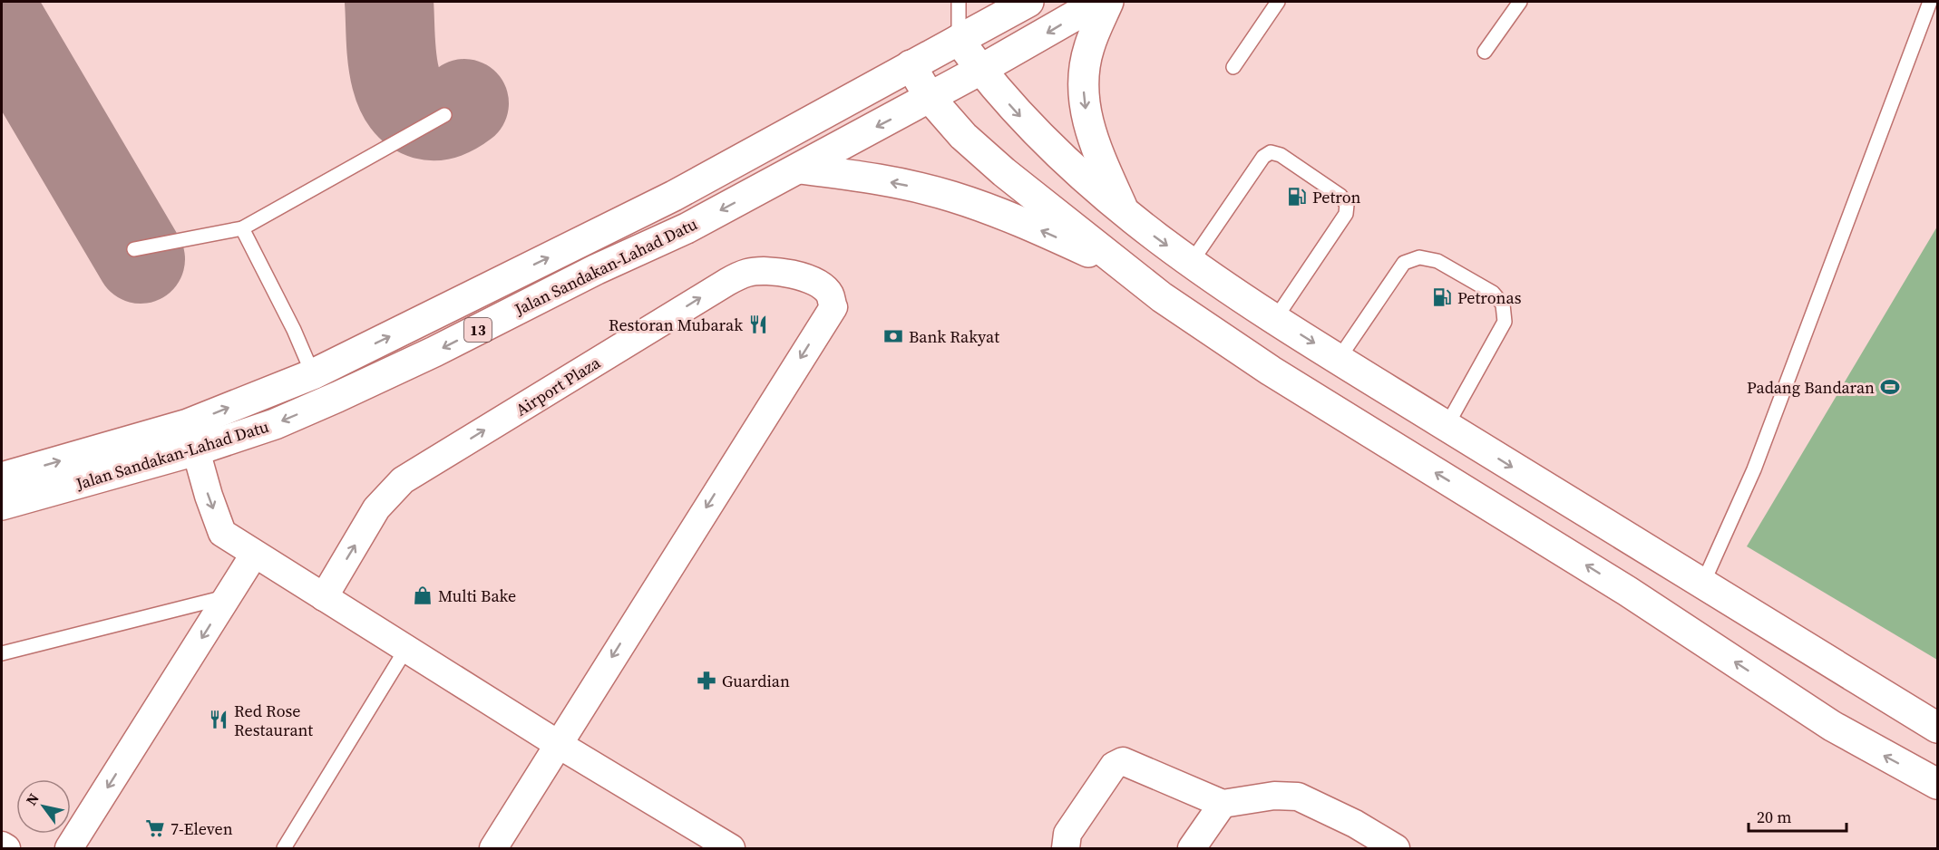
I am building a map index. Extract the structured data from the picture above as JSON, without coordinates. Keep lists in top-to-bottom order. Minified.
{"streets":{"main road":["Jalan Sandakan-Lahad Datu","13"],"street":["Airport Plaza"]},"places":{"fuel station":["Petron","Petronas"],"restaurant":["Restoran Mubarak","Red Rose Restaurant"],"bank":["Bank Rakyat"],"sports":["Padang Bandaran"],"shop":["Multi Bake"],"pharmacy":["Guardian"],"supermarket":["7-Eleven"]},"scale_bar":"20 m","north":"top left"}
